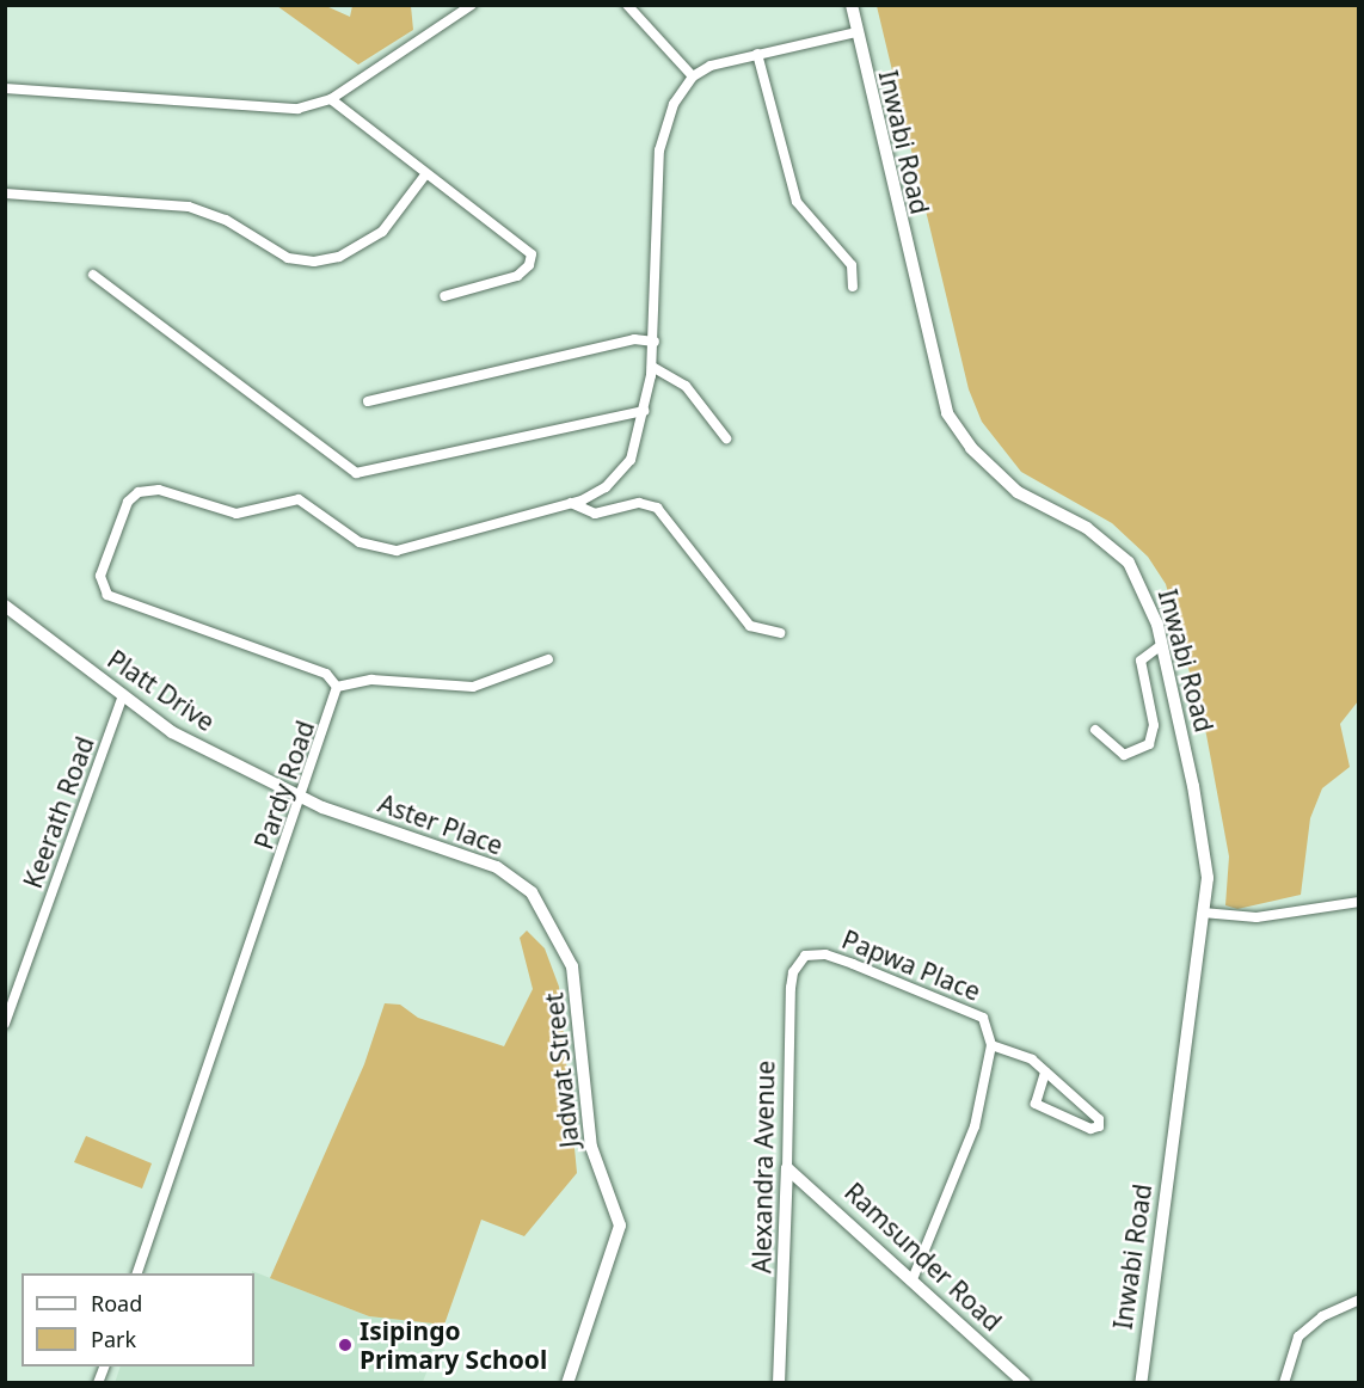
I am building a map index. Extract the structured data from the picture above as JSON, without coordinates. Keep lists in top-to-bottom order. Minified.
{"streets":{"street":["Inwabi Road","Platt Drive","Pardy Road","Keerath Road","Aster Place","Papwa Place","Jadwat Street","Alexandra Avenue","Ramsunder Road"]},"crossings":[["Platt Drive","Pardy Road"],["Platt Drive","Keerath Road"],["Platt Drive","Aster Place"],["Pardy Road","Aster Place"],["Aster Place","Jadwat Street"],["Papwa Place","Alexandra Avenue"],["Alexandra Avenue","Ramsunder Road"]],"places":["Isipingo Primary School"],"legend":["Road","Park"]}
